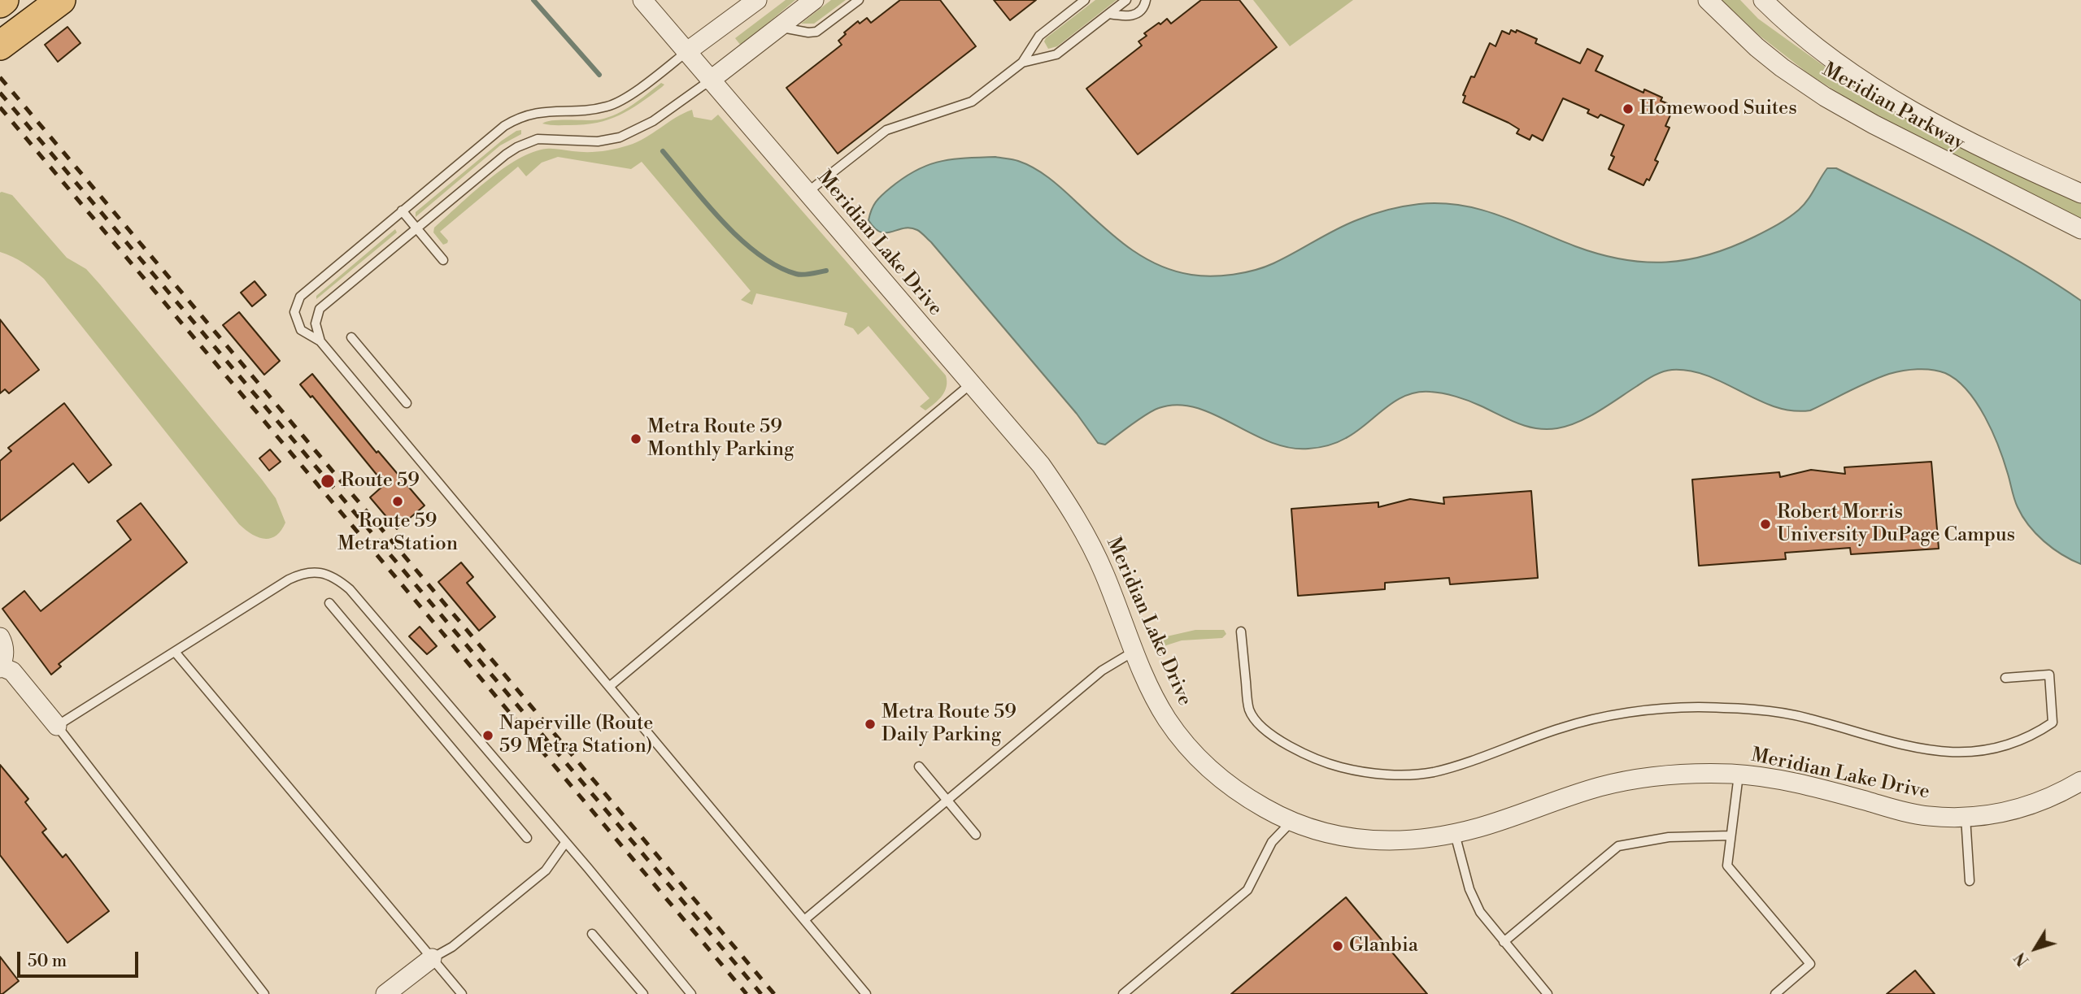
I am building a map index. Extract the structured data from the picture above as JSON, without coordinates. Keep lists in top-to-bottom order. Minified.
{"streets":{"street":["Meridian Parkway","Meridian Lake Drive"]},"places":["Homewood Suites","Metra Route 59 Monthly Parking","Route 59","Route 59 Metra Station","Robert Morris University DuPage Campus","Metra Route 59 Daily Parking","Naperville (Route 59 Metra Station)","Glanbia"],"scale_bar":"50 m","north":"bottom left"}
